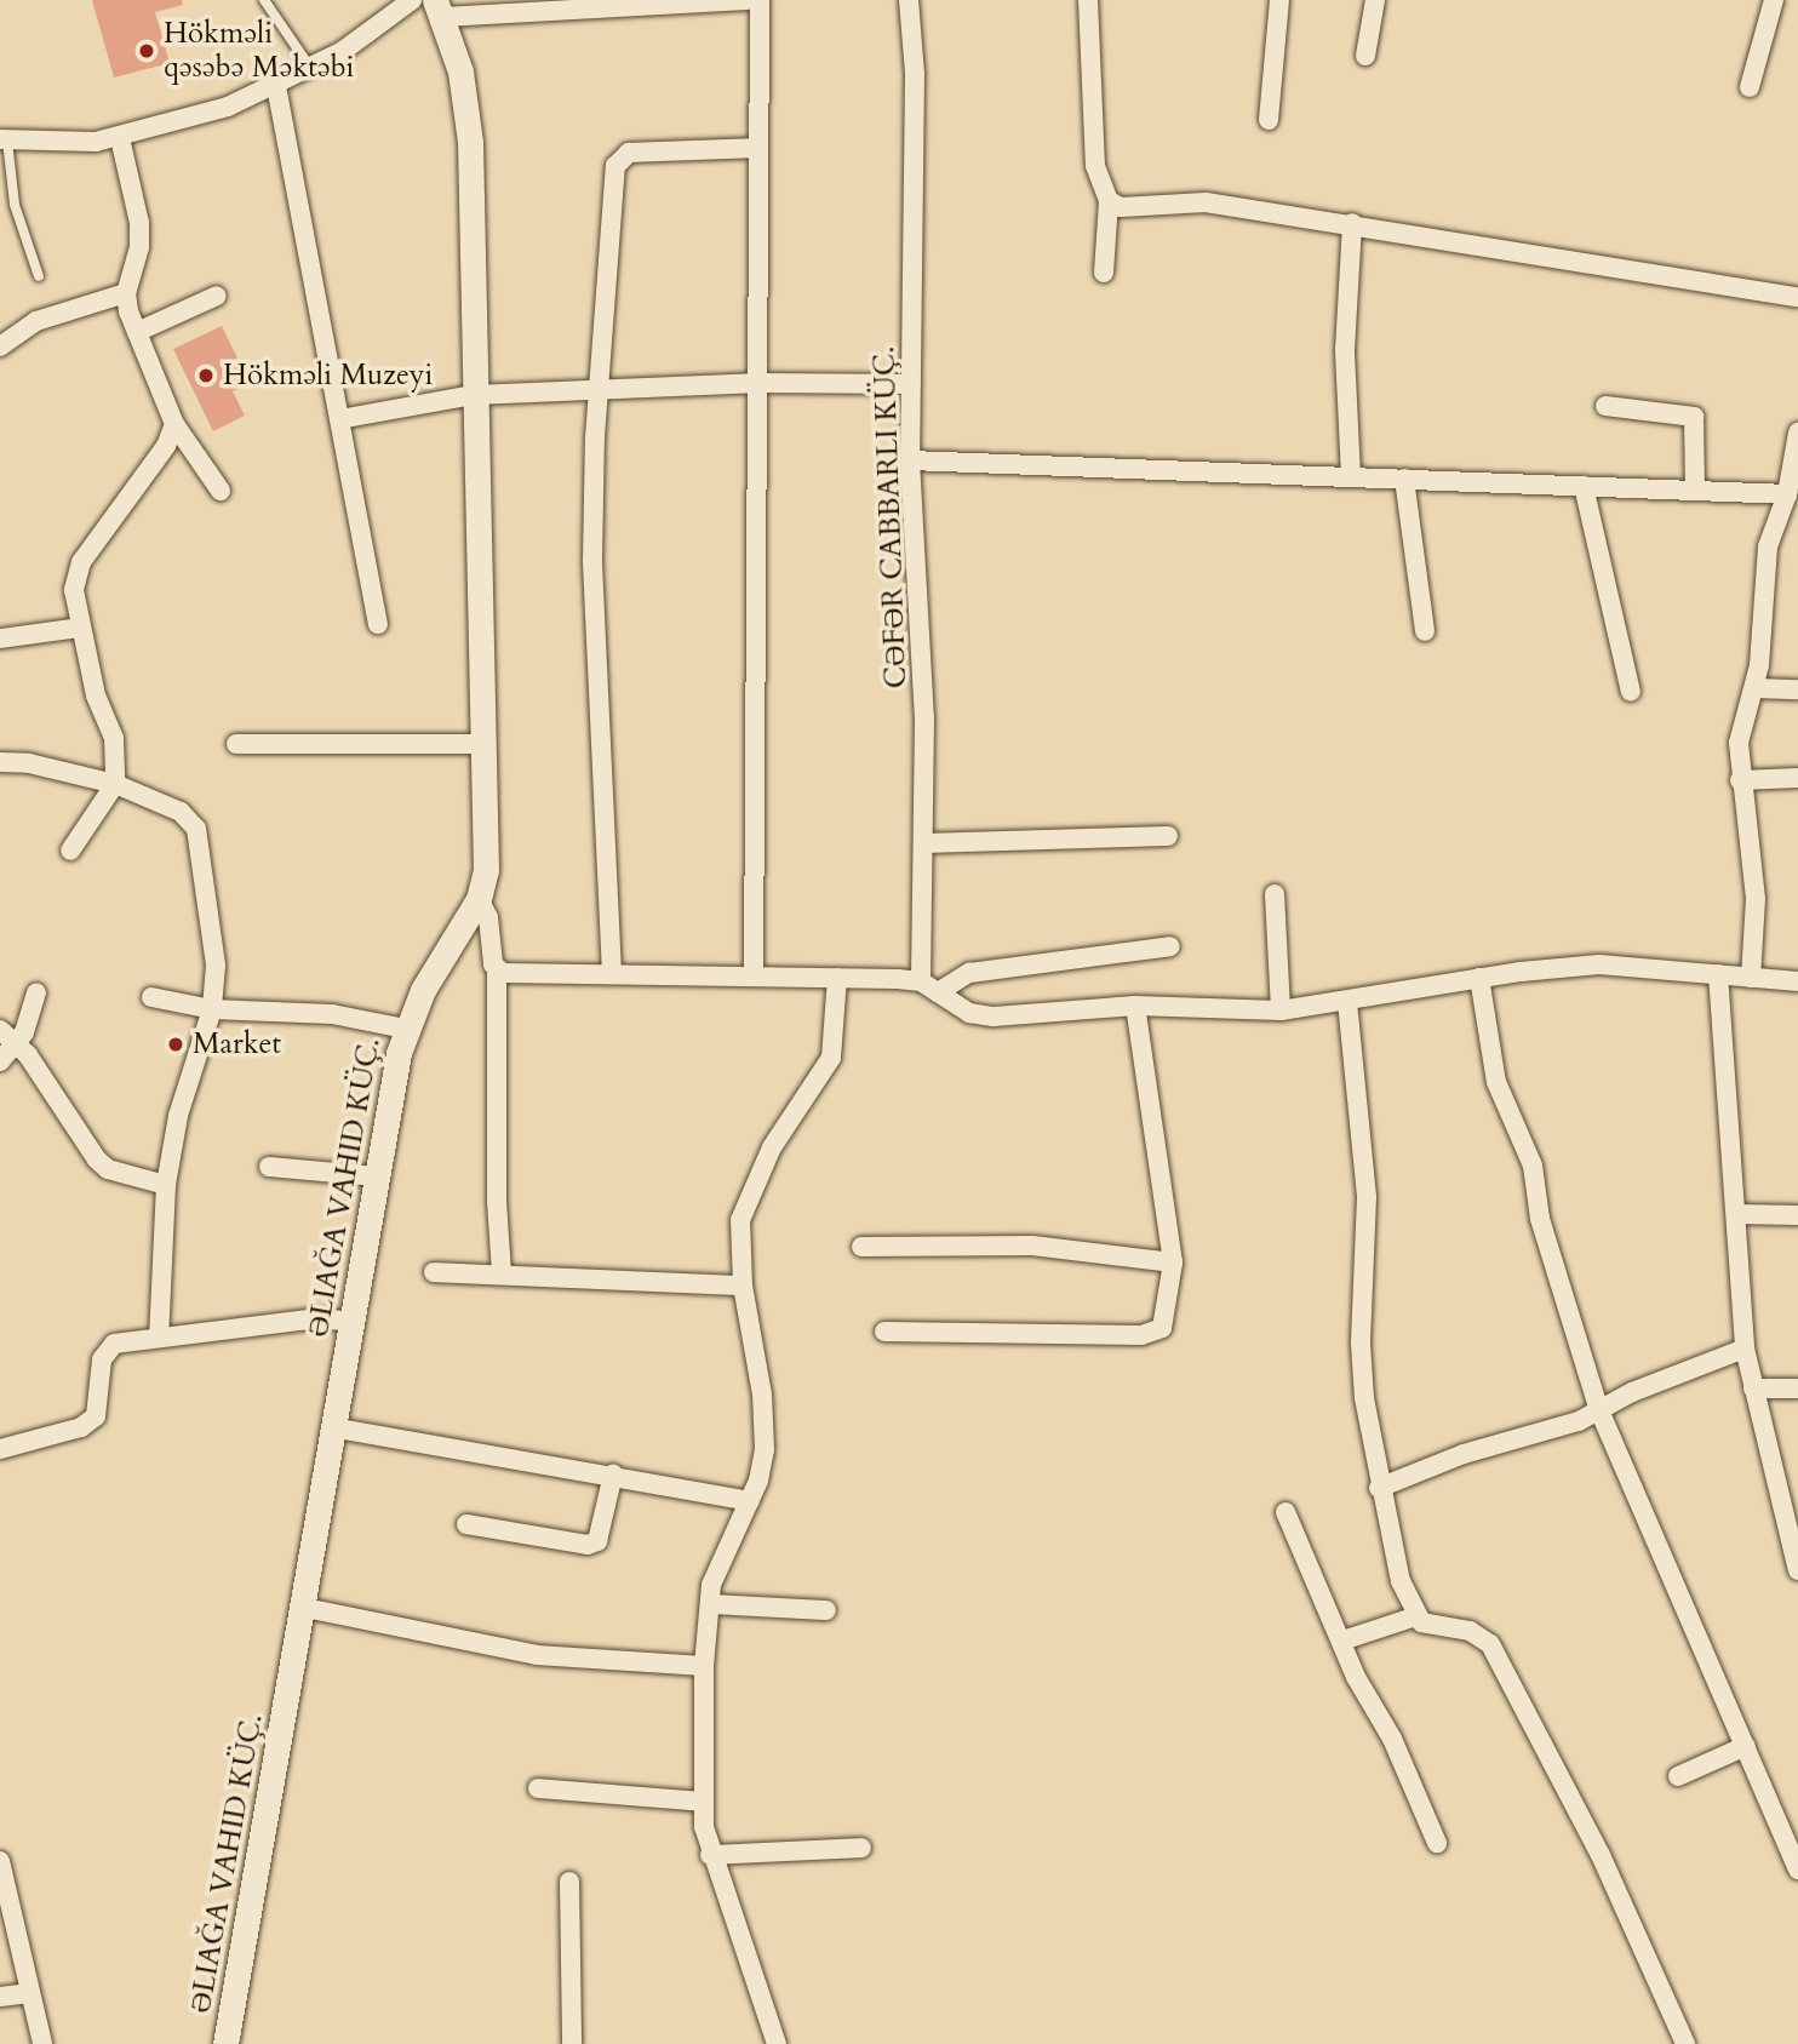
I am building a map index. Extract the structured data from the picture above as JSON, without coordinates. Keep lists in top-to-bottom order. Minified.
{"streets":{"street":["ƏLIAĞA VAHID KÜÇ."]},"places":["Hökməli qəsəbə Məktəbi","Hökməli Muzeyi","Market"]}
